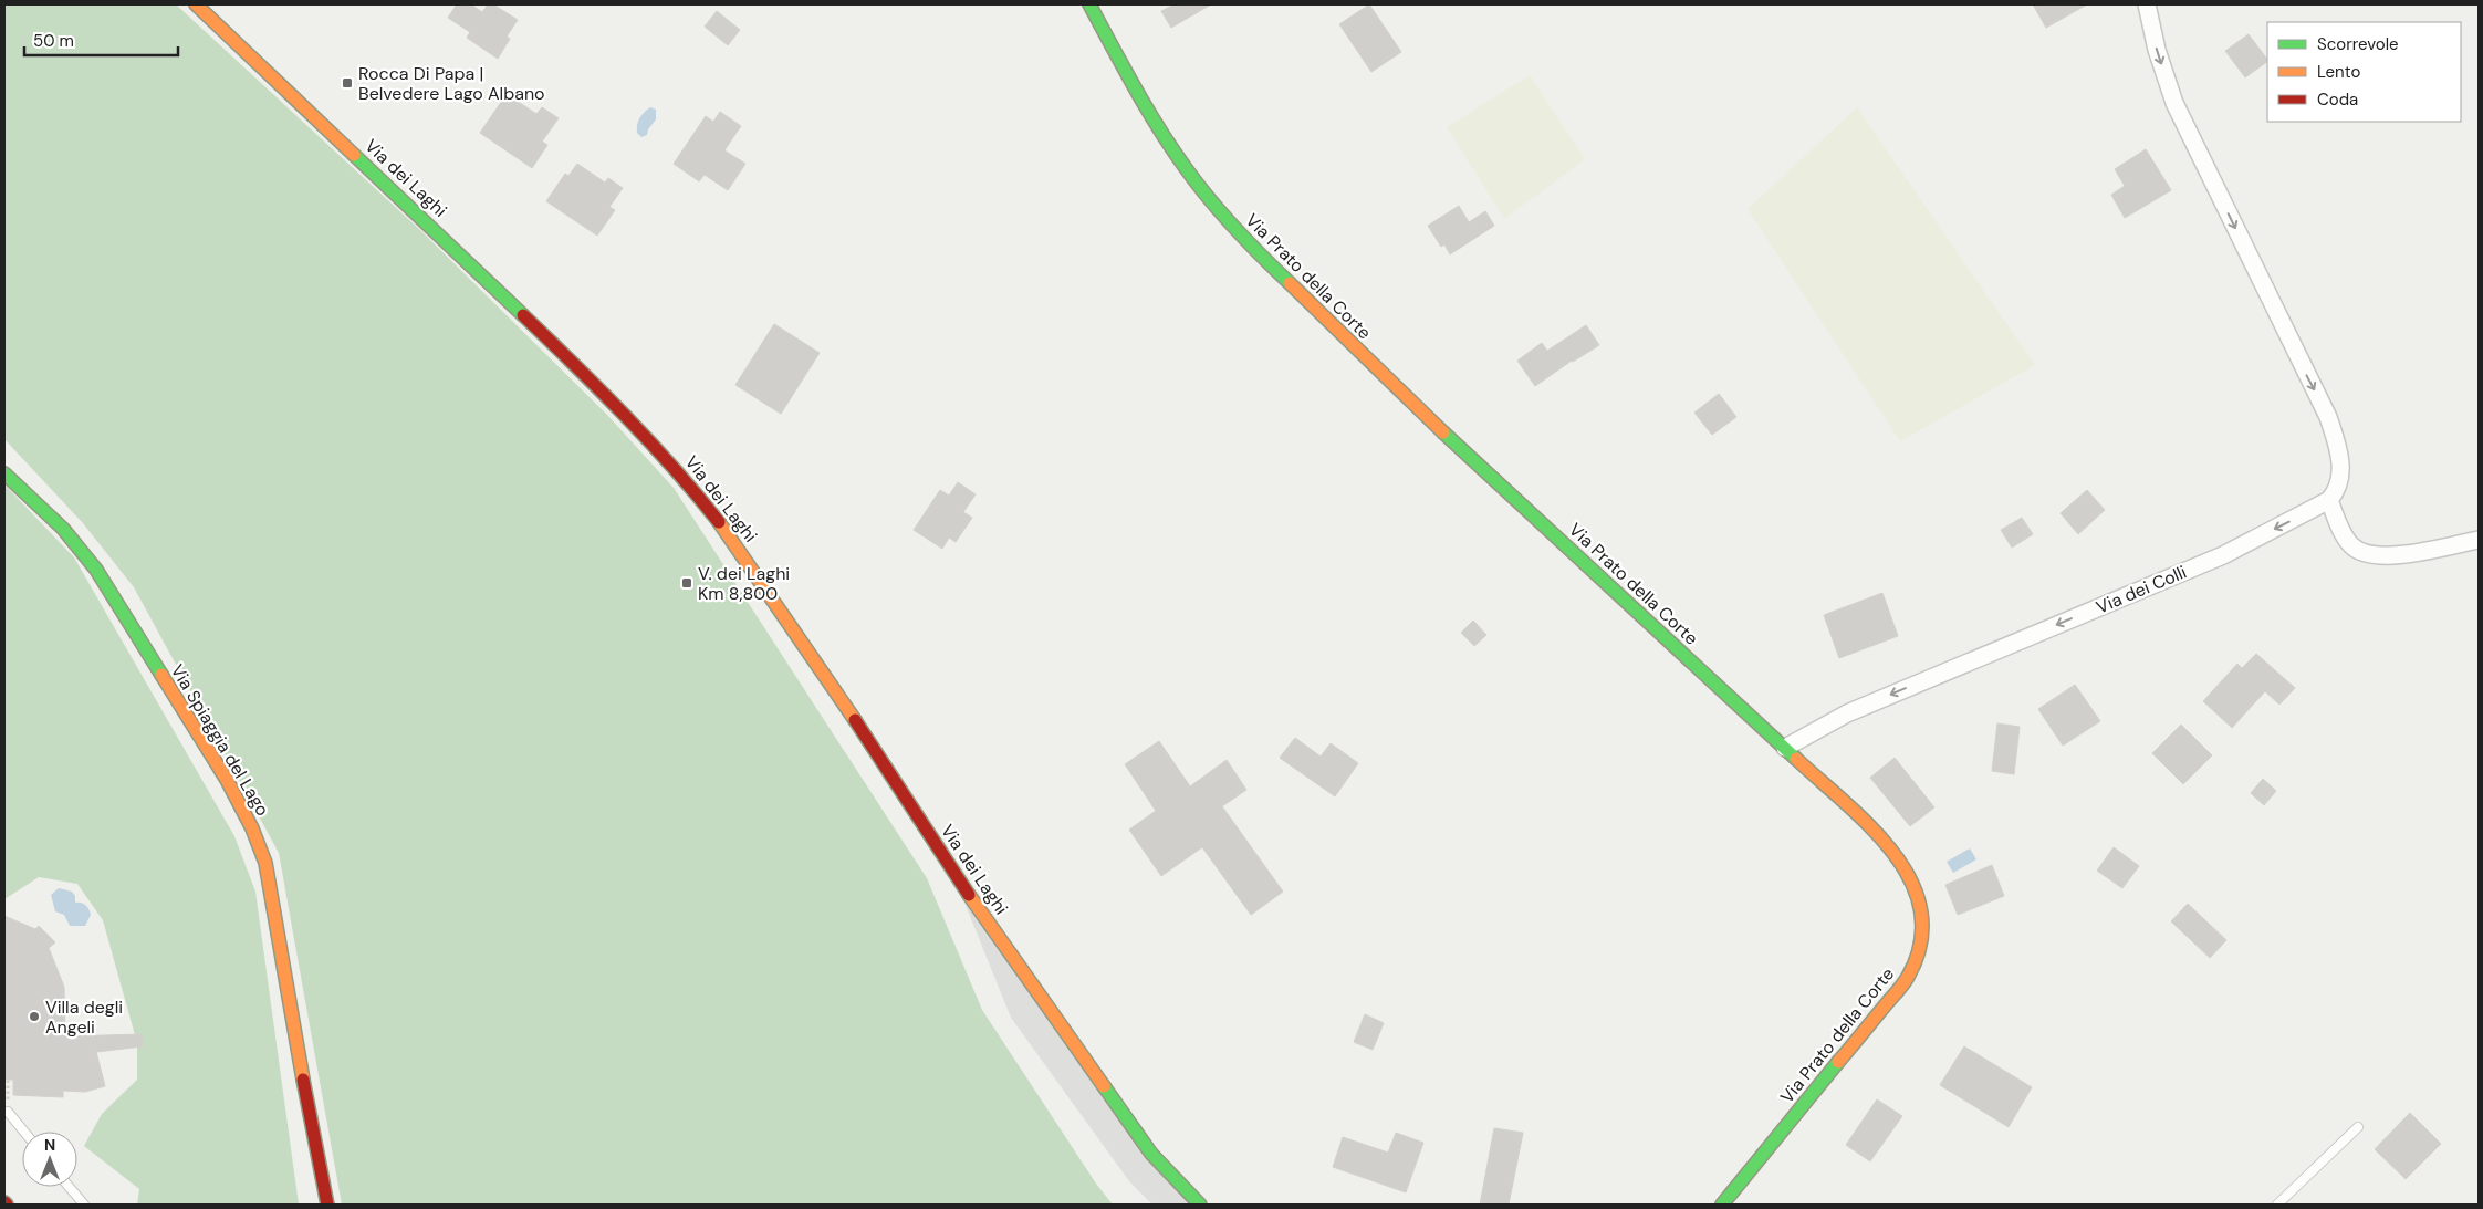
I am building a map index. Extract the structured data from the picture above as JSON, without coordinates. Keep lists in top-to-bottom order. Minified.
{"streets":{"street":["Via dei Laghi","Via Prato della Corte","Via dei Colli","Via Spiaggia del Lago"]},"crossings":[["Via Prato della Corte","Via dei Colli"]],"one_way":["Via dei Colli"],"places":{"transit":["Rocca Di Papa | Belvedere Lago Albano","V. dei Laghi Km 8,800"],"other":["Villa degli Angeli"]},"legend":["Scorrevole","Lento","Coda"],"scale_bar":"50 m","north":"top"}
